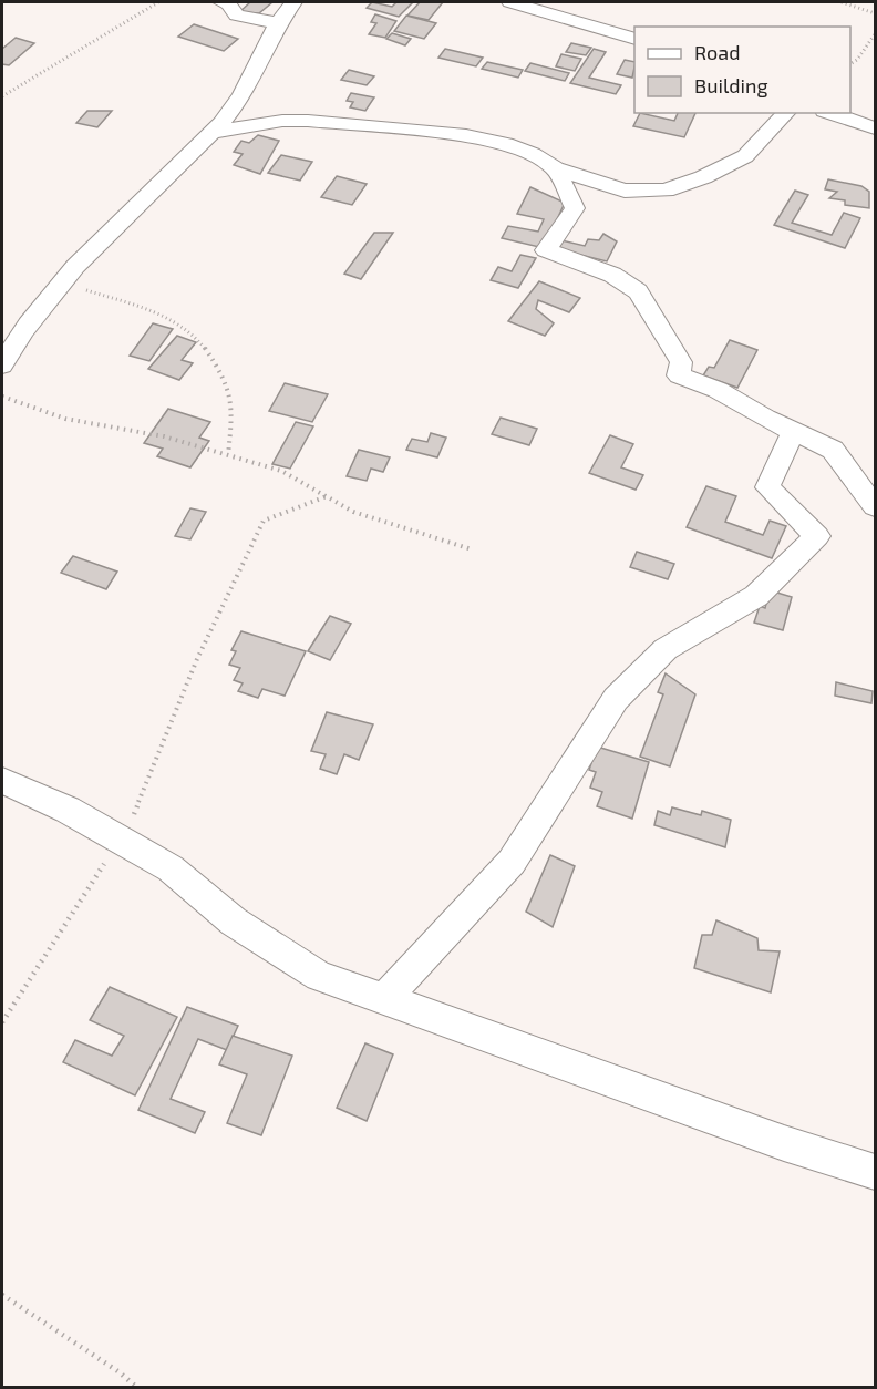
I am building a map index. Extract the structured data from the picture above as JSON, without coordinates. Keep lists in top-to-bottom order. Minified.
{"legend":["Road","Building"]}
